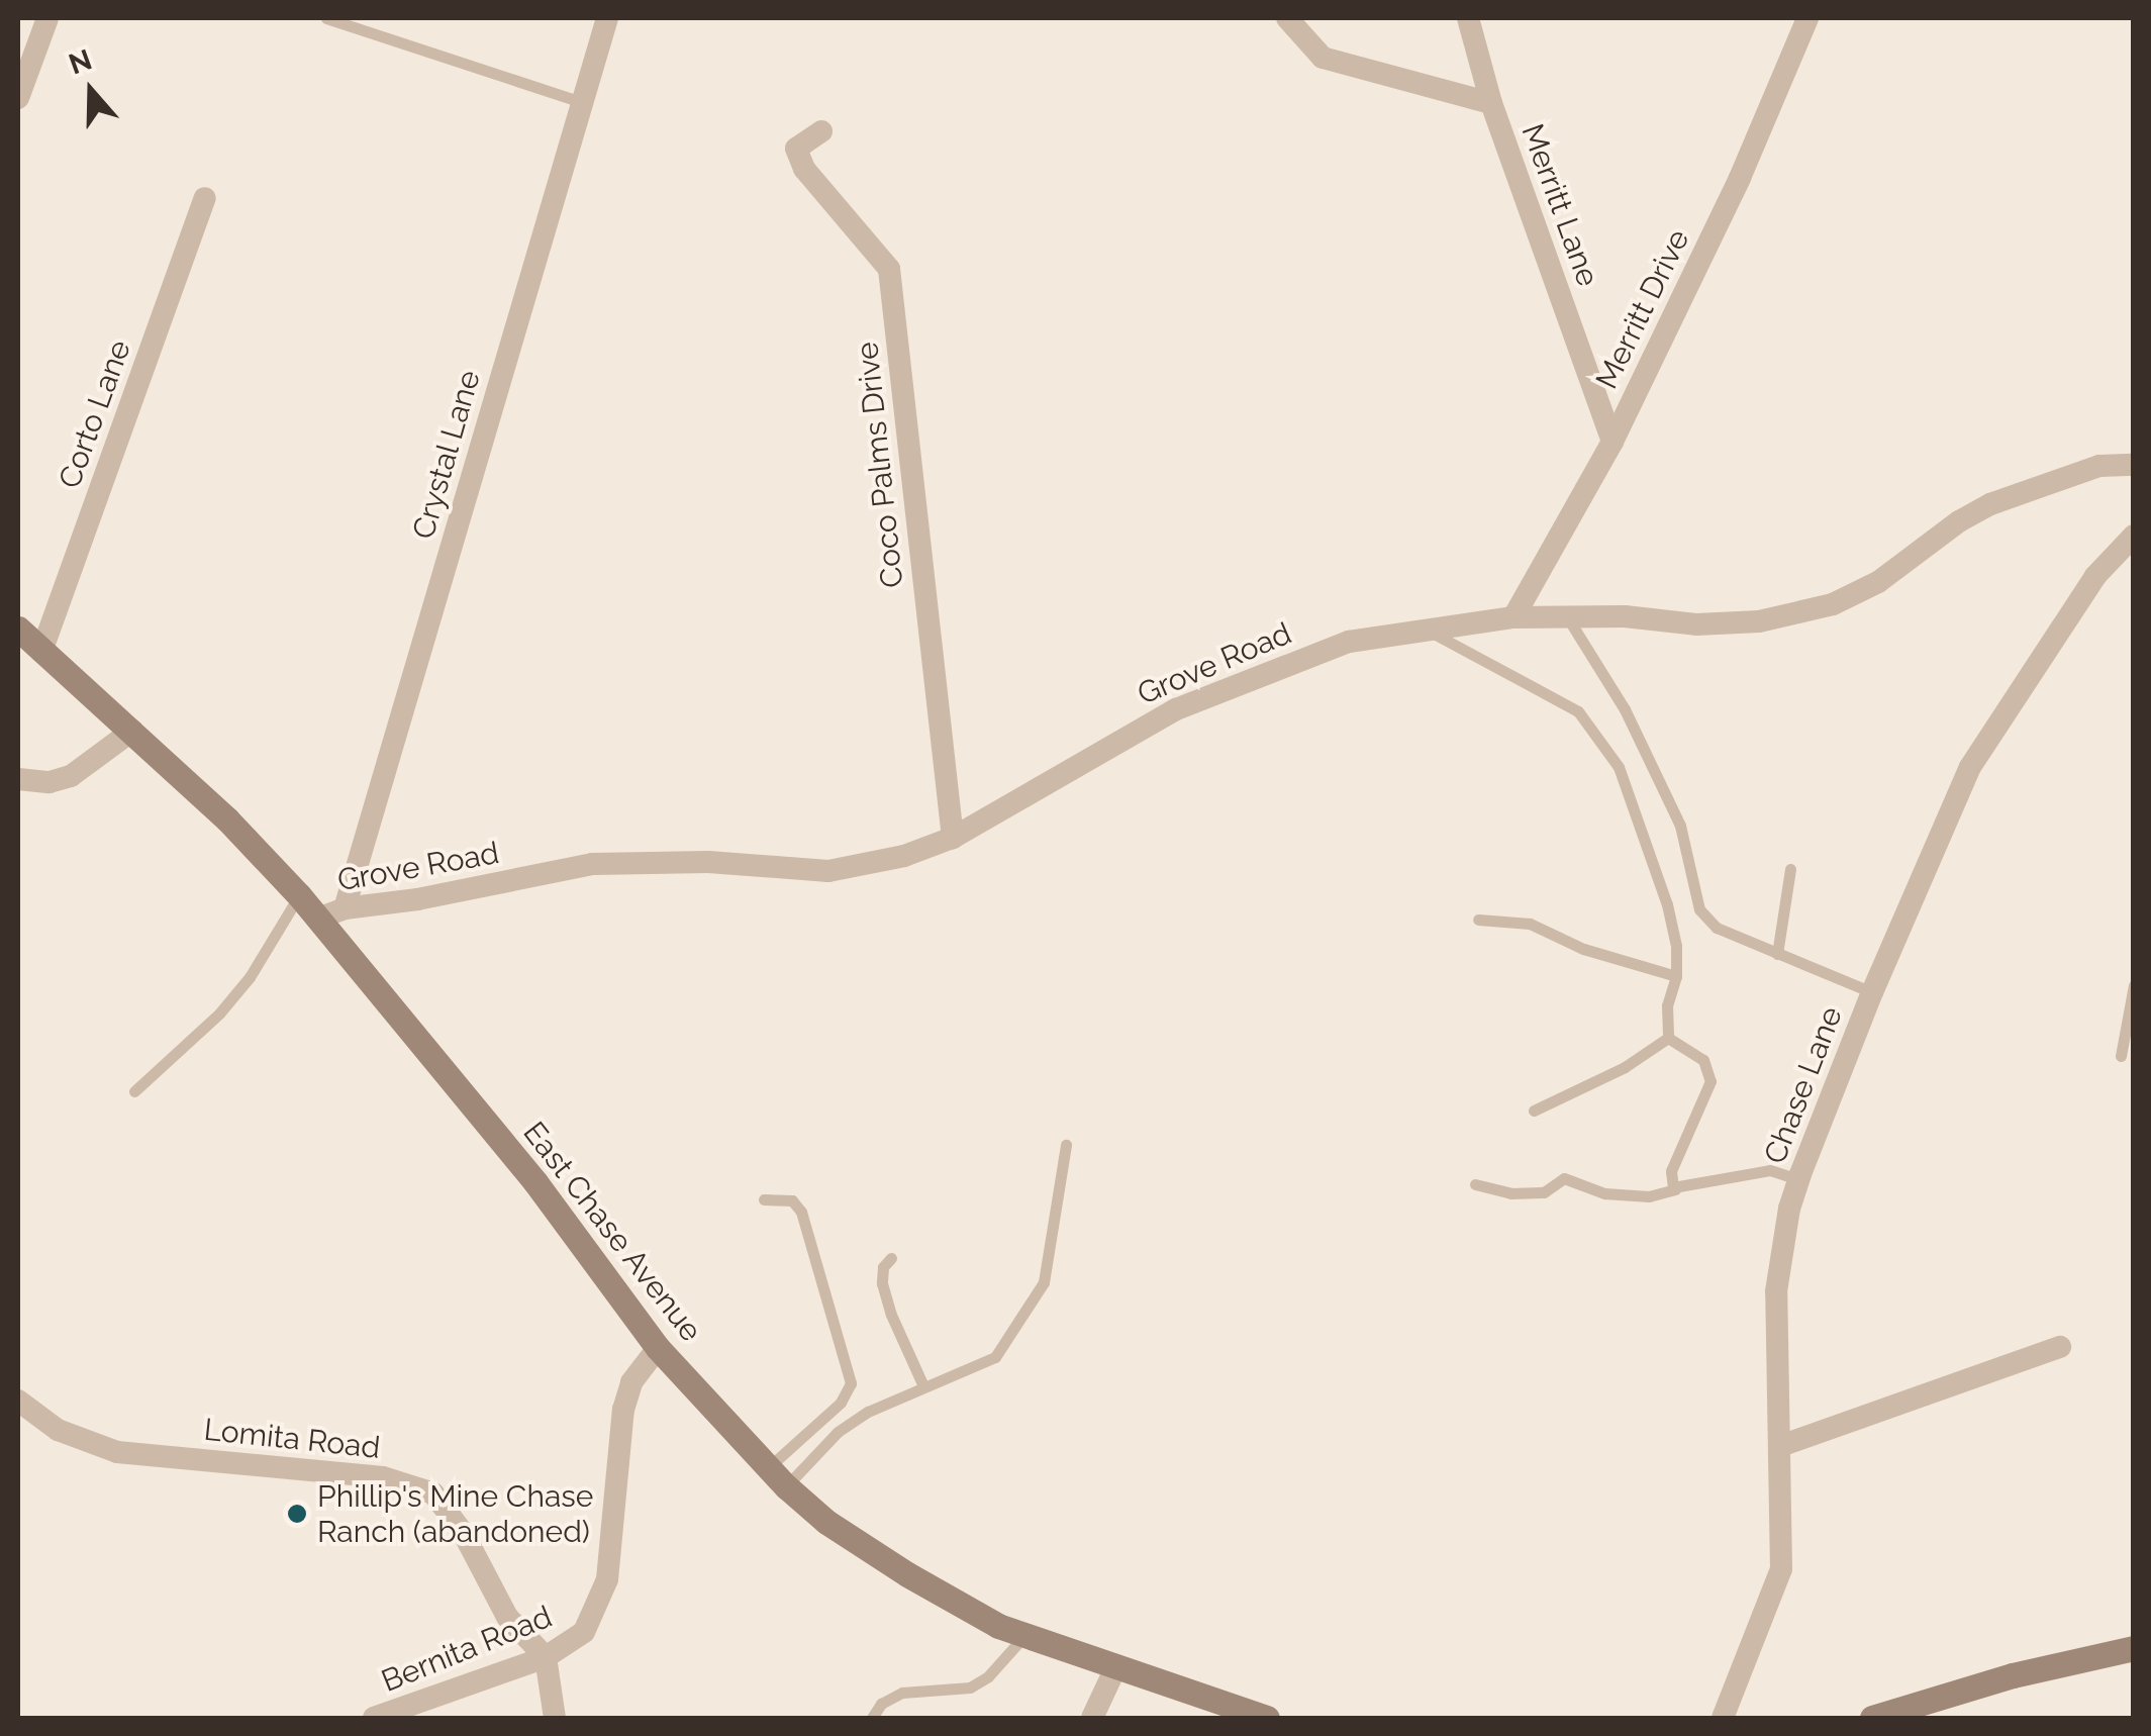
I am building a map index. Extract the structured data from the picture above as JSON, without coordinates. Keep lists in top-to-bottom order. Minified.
{"streets":{"main road":["East Chase Avenue"],"street":["Merritt Lane","Merritt Drive","Corto Lane","Crystal Lane","Coco Palms Drive","Grove Road","Chase Lane","Lomita Road","Bernita Road"]},"crossings":[["Merritt Lane","Merritt Drive"],["Merritt Drive","Grove Road"],["Corto Lane","East Chase Avenue"],["Crystal Lane","Grove Road"],["Coco Palms Drive","Grove Road"],["Grove Road","East Chase Avenue"],["East Chase Avenue","Bernita Road"],["Lomita Road","Bernita Road"]],"places":["Phillip's Mine Chase Ranch (abandoned)"],"north":"top"}
